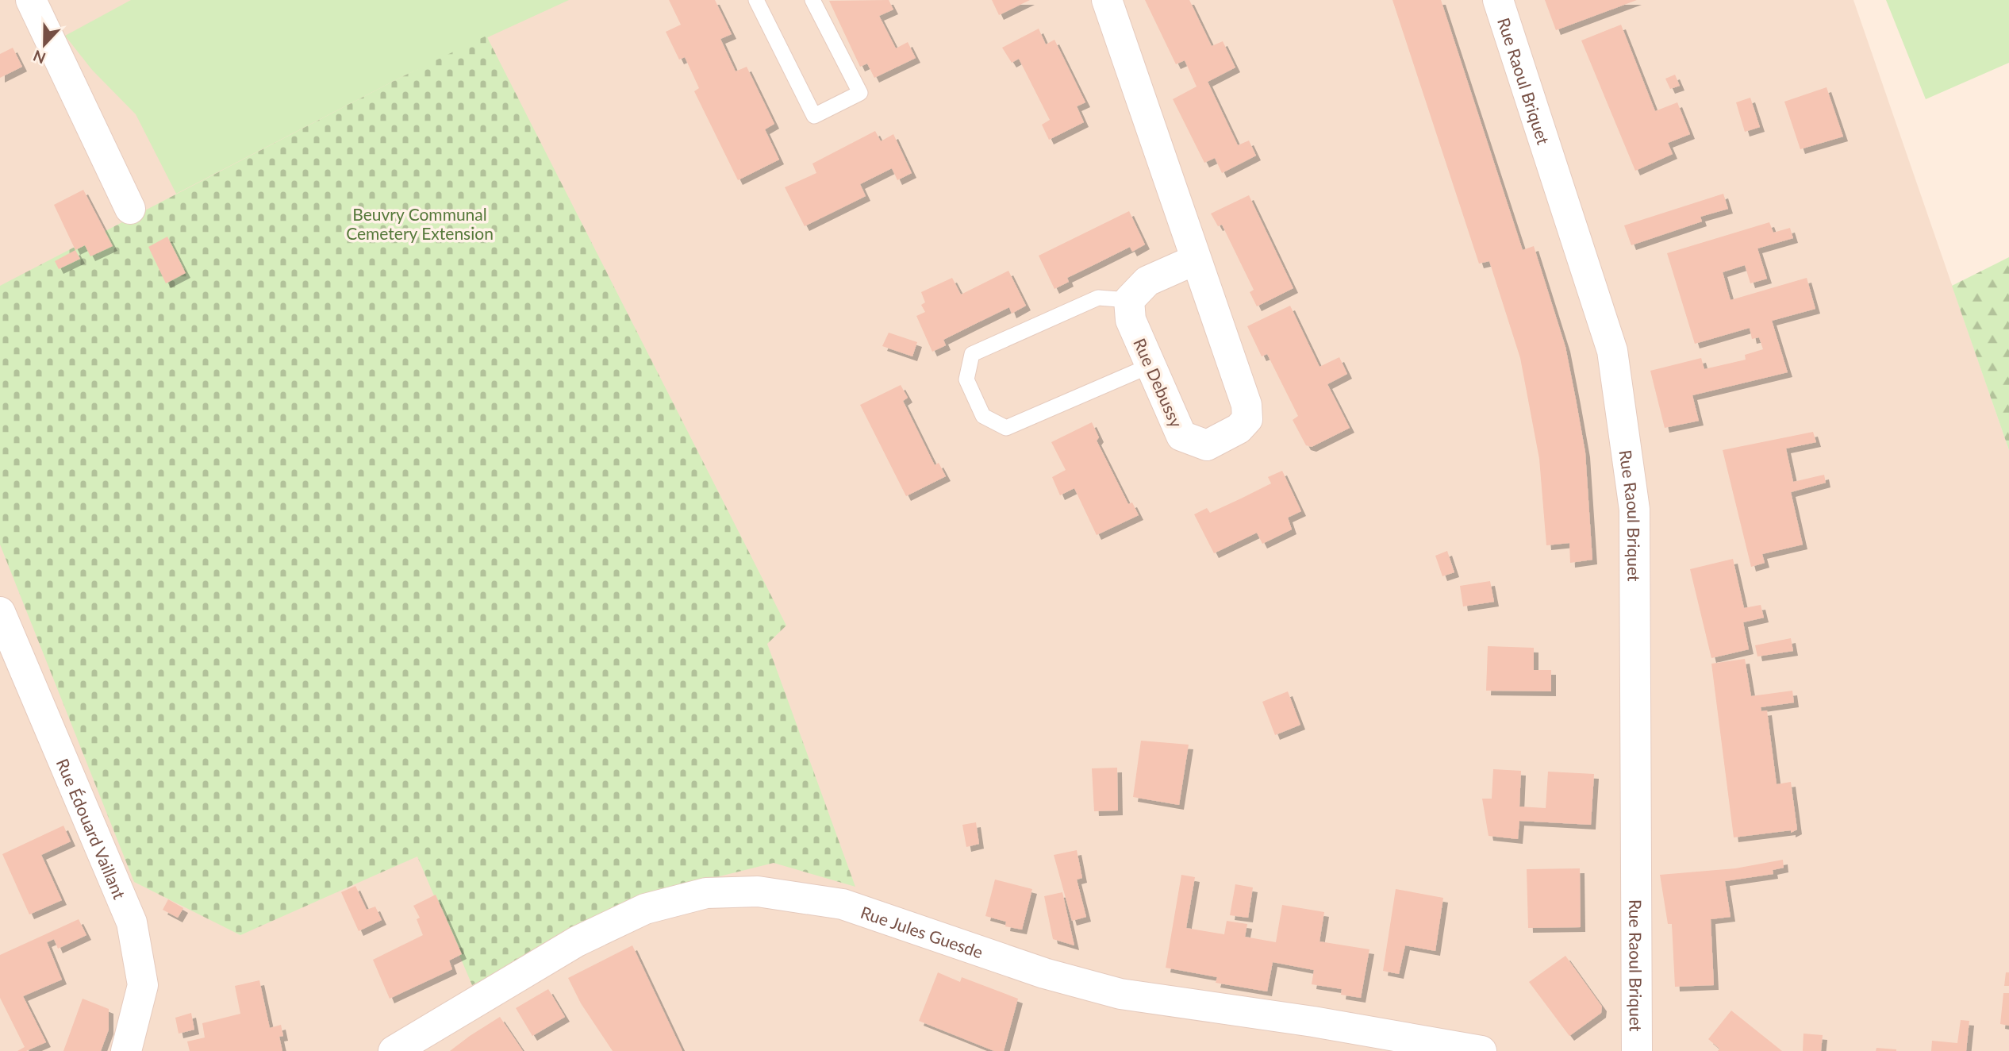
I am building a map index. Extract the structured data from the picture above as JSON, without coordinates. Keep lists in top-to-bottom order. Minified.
{"streets":{"street":["Rue Raoul Briquet","Rue Debussy","Rue Édouard Vaillant","Rue Jules Guesde"]},"parks":["Beuvry Communal Cemetery Extension"],"north":"bottom"}
